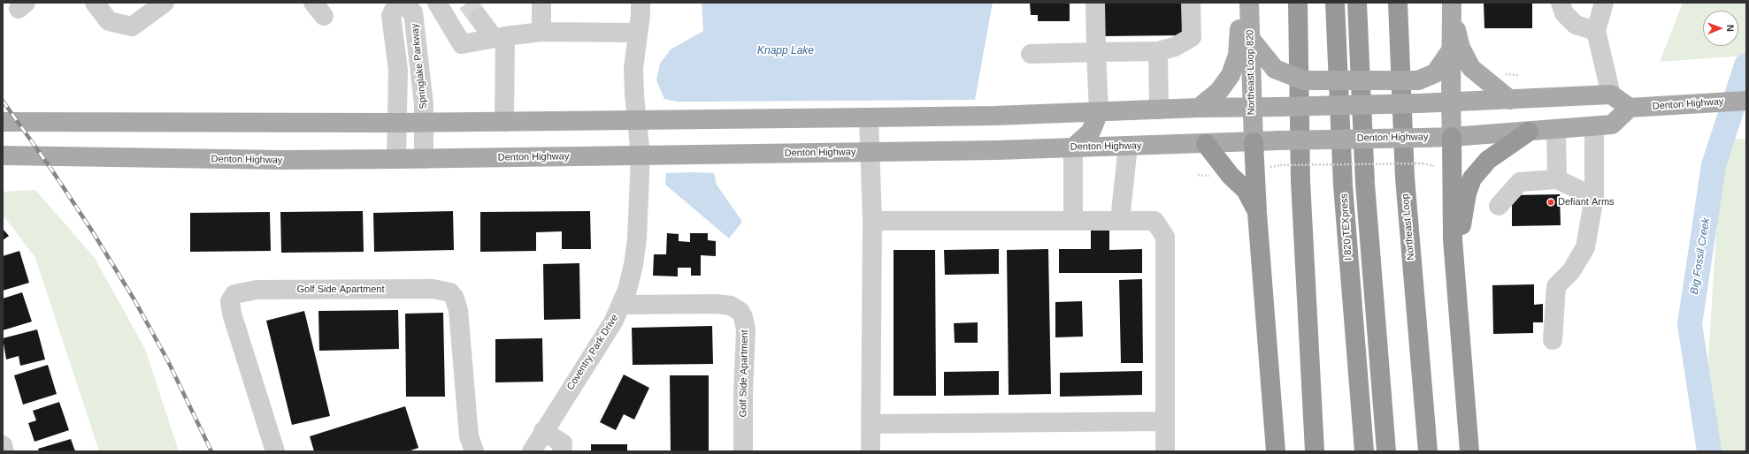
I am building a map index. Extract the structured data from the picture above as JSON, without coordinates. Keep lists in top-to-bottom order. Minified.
{"streets":{"highway":["I 820 TEXpress","Northeast Loop"],"main road":["Northeast Loop 820","Denton Highway"],"street":["Springlake Parkway","Golf Side Apartment","Coventry Park Drive"]},"crossings":[["Springlake Parkway","Denton Highway"],["Northeast Loop 820","Denton Highway"],["Denton Highway","Coventry Park Drive"],["Golf Side Apartment","Coventry Park Drive"]],"water":["Knapp Lake","Big Fossil Creek"],"places":["Defiant Arms"],"north":"right"}
